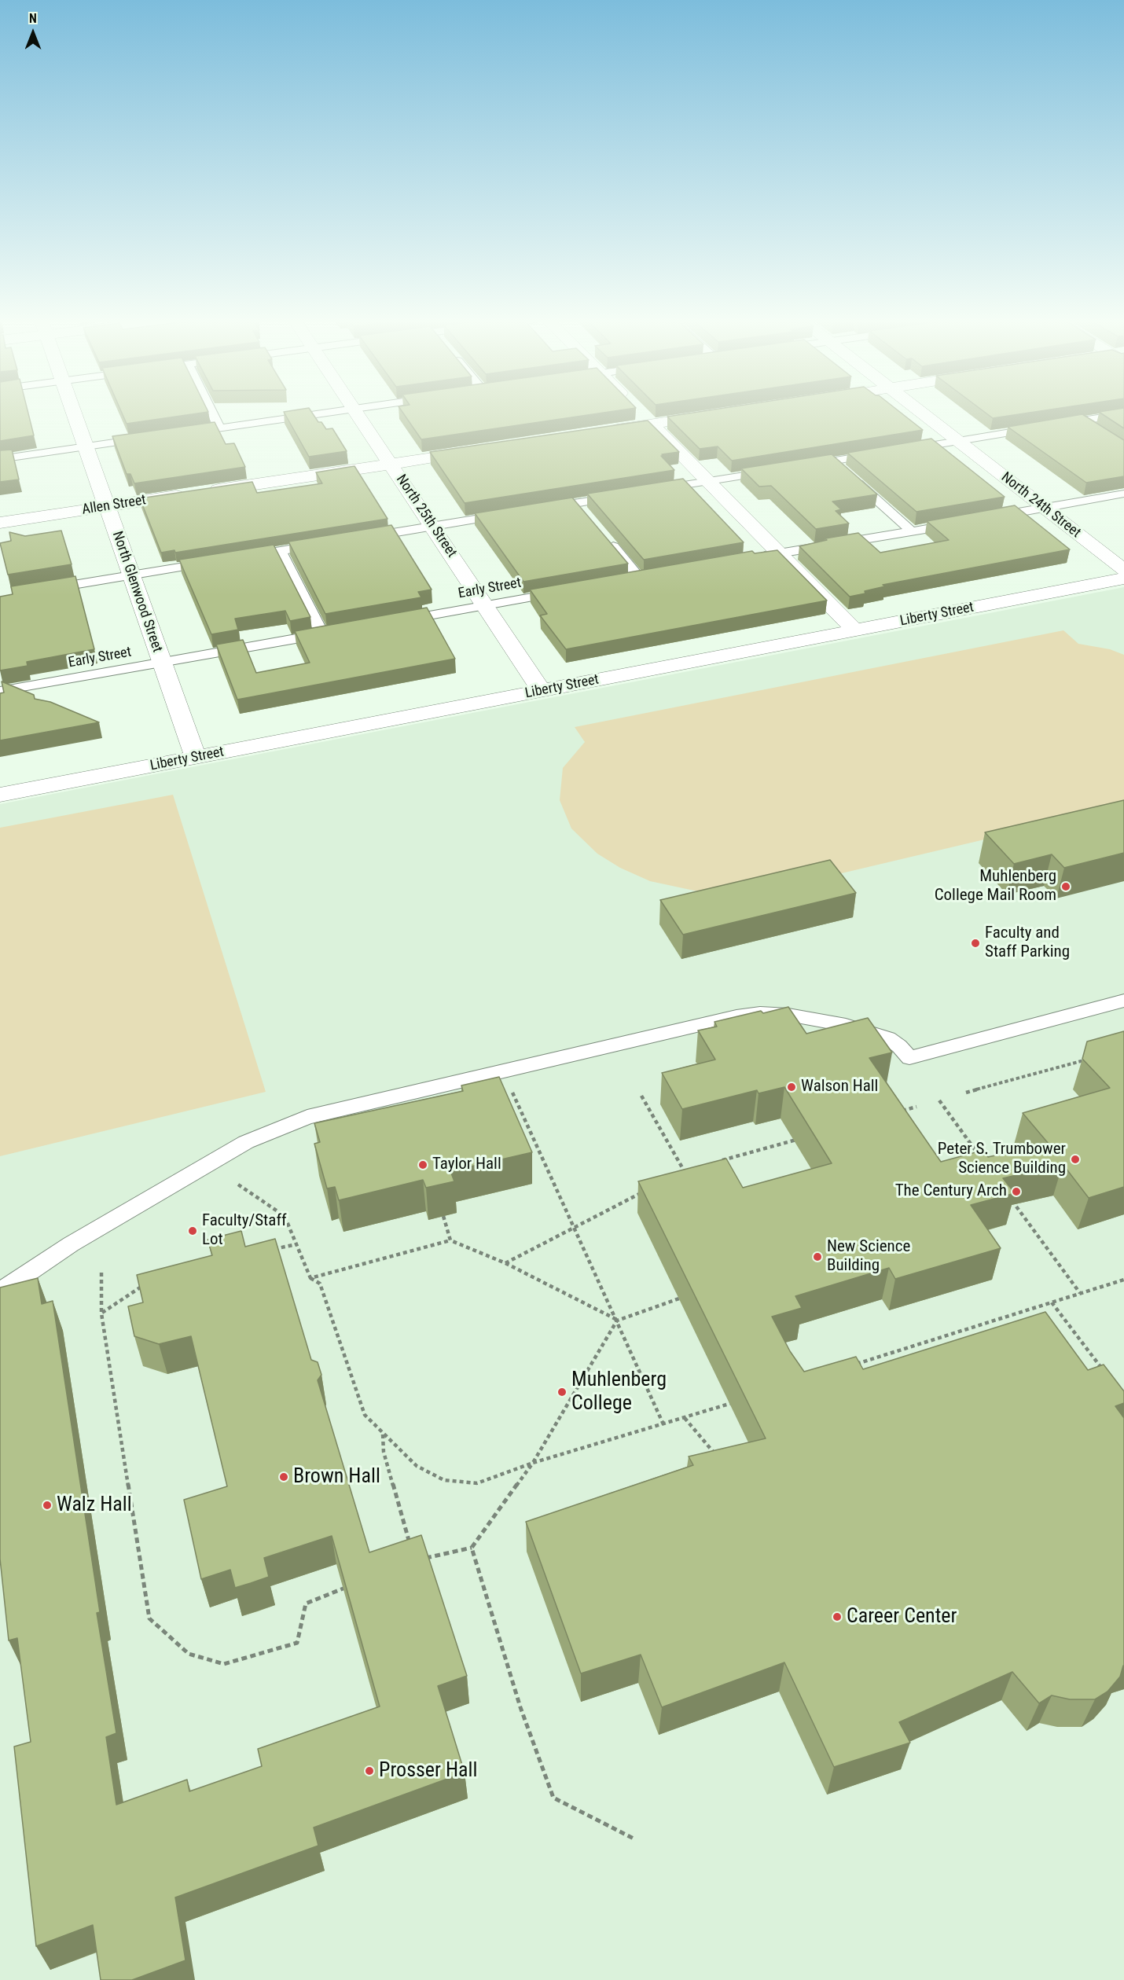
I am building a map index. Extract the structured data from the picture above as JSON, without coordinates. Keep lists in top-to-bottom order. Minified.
{"streets":{"street":["Allen Street","North 24th Street","North 25th Street","North Glenwood Street","Liberty Street"],"lane":["Early Street"]},"crossings":[["Allen Street","North 25th Street"],["Allen Street","North Glenwood Street"],["North 25th Street","Early Street"],["North 25th Street","Liberty Street"],["Early Street","North Glenwood Street"],["North Glenwood Street","Liberty Street"]],"places":["Muhlenberg College Mail Room","Faculty and Staff Parking","Walson Hall","Peter S. Trumbower Science Building","Taylor Hall","The Century Arch","Faculty/Staff Lot","New Science Building","Muhlenberg College","Brown Hall","Walz Hall","Career Center","Prosser Hall"],"north":"top"}
